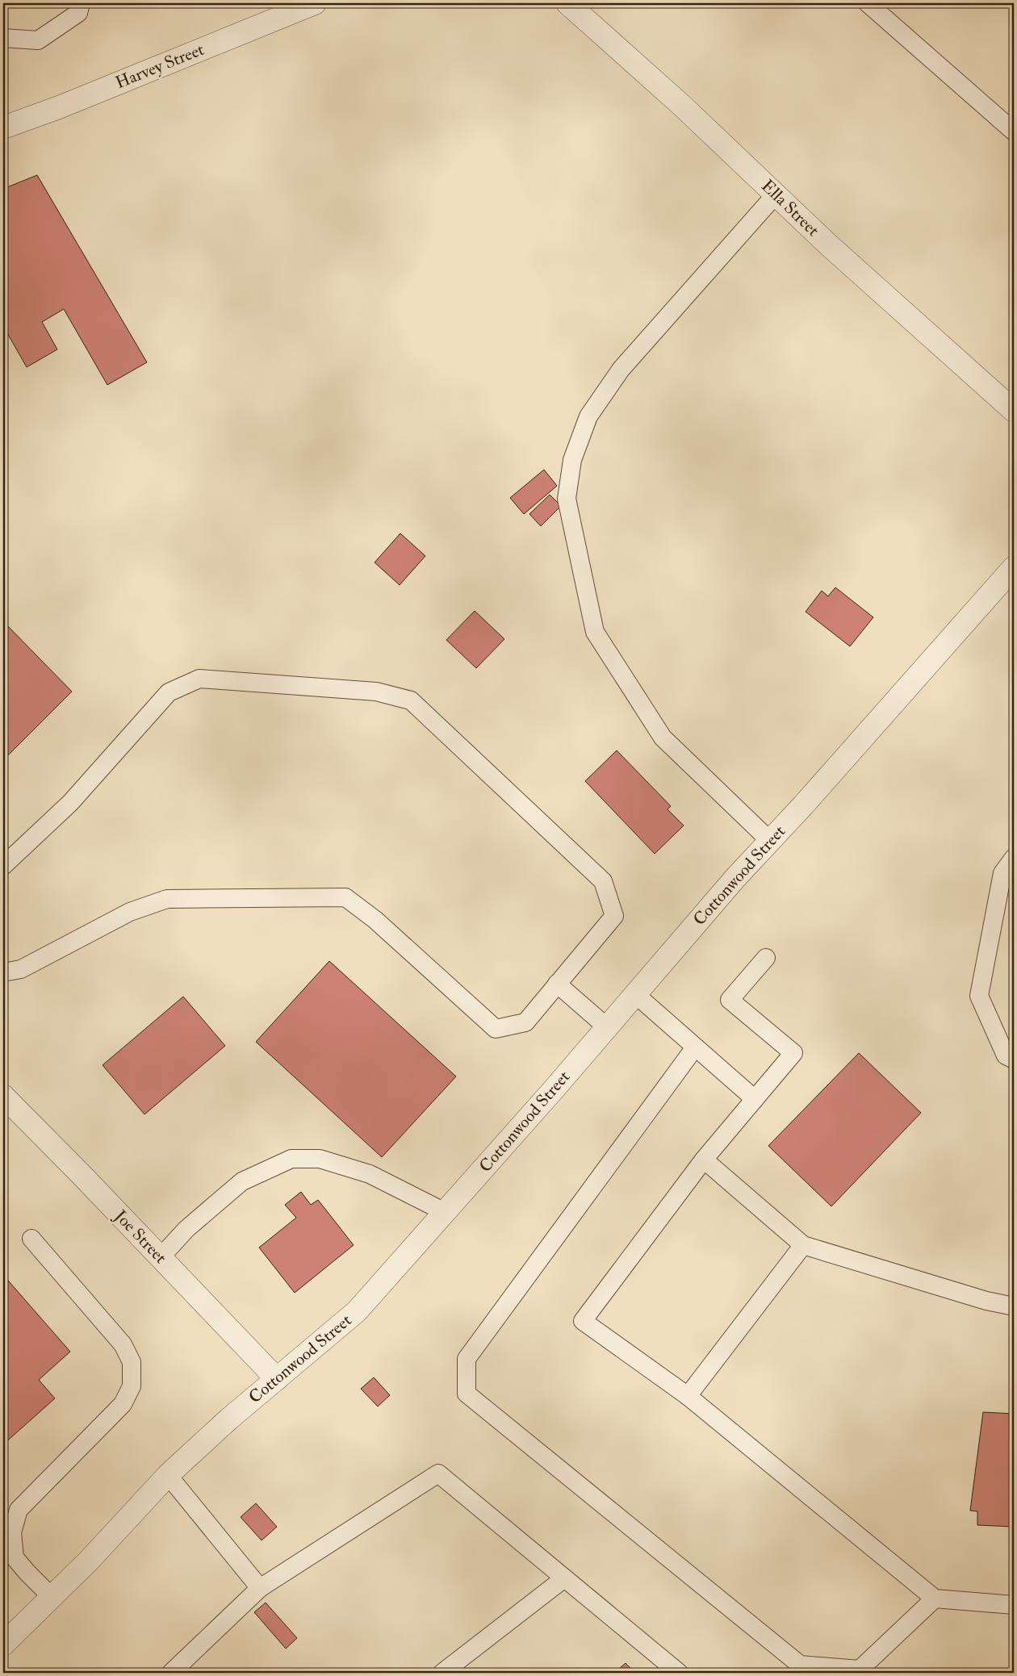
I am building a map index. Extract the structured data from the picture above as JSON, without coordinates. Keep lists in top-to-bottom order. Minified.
{"streets":{"street":["Harvey Street","Ella Street","Cottonwood Street","Joe Street"]},"crossings":[["Cottonwood Street","Joe Street"]]}
